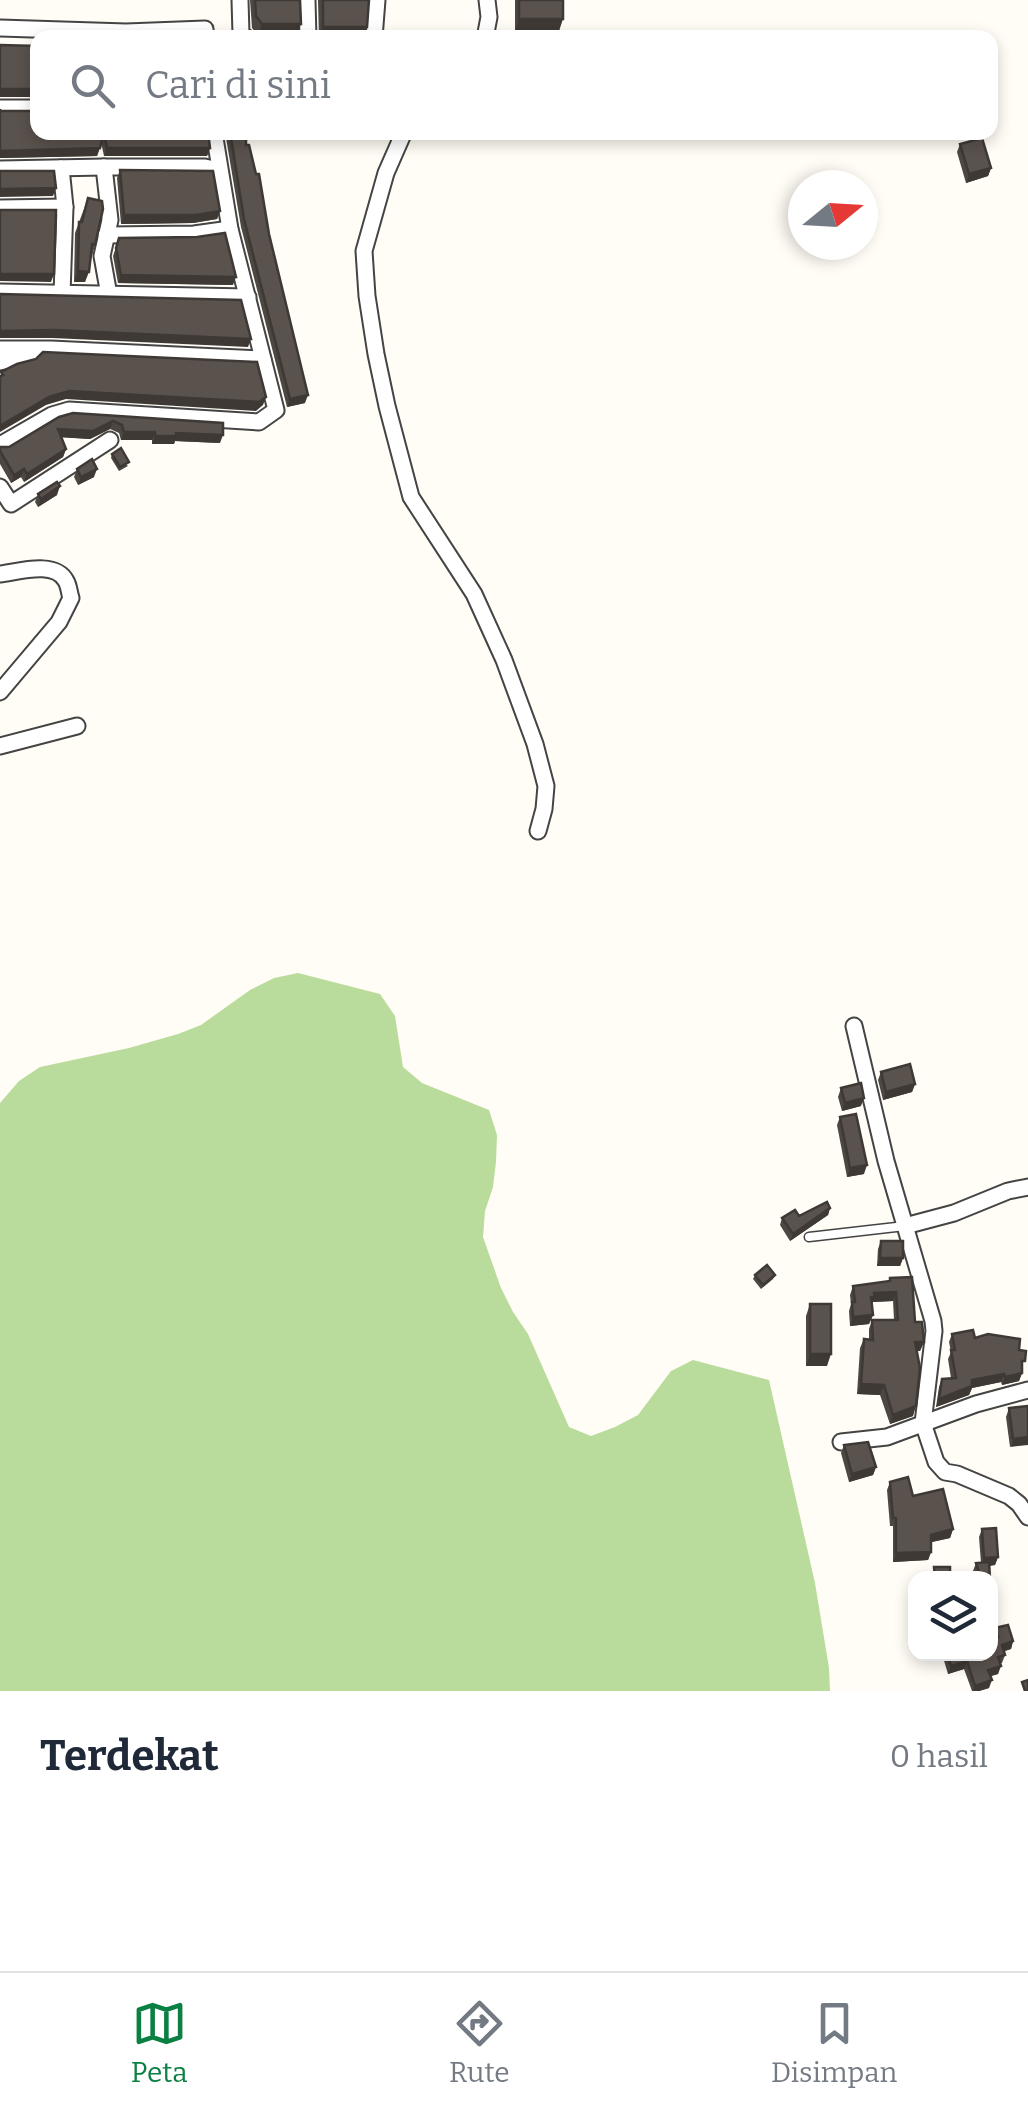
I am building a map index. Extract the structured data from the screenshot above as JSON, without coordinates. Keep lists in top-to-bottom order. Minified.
{"north":"right","page":{"search":"Cari di sini","heading":["Terdekat","0 hasil"],"nav":["Peta","Rute","Disimpan"]}}
